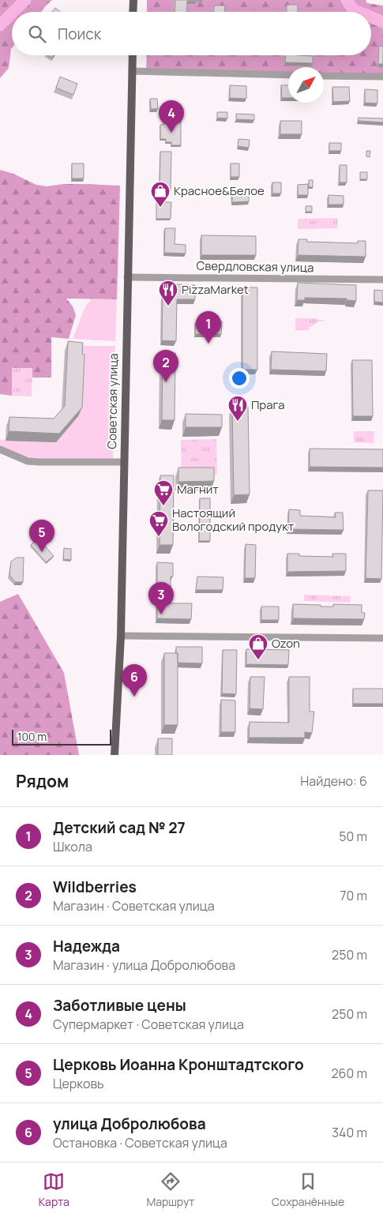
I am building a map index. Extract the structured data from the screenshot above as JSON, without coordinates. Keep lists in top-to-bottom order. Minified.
{"streets":{"main road":["Советская улица"],"street":["Свердловская улица"]},"crossings":[["Свердловская улица","Советская улица"]],"places":{"shop":["Красное&Белое","Ozon"],"restaurant":["PizzaMarket","Прага"],"supermarket":["Магнит","Настоящий Вологодский продукт"]},"scale_bar":"100 m","north":"top right","page":{"search":"Поиск","pins":["4","1","2","5","3","6"],"scale":"100 m","heading":["Рядом","Найдено: 6"],"list":[{"mark":"1","name":"Детский сад № 27","note":"Школа","value":"50 m"},{"mark":"2","name":"Wildberries","note":"Магазин · Советская улица","value":"70 m"},{"mark":"3","name":"Надежда","note":"Магазин · улица Добролюбова","value":"250 m"},{"mark":"4","name":"Заботливые цены","note":"Супермаркет · Советская улица","value":"250 m"},{"mark":"5","name":"Церковь Иоанна Кронштадтского","note":"Церковь","value":"260 m"},{"mark":"6","name":"улица Добролюбова","note":"Остановка · Советская улица","value":"340 m"}],"nav":["Карта","Маршрут","Сохранённые"]}}
